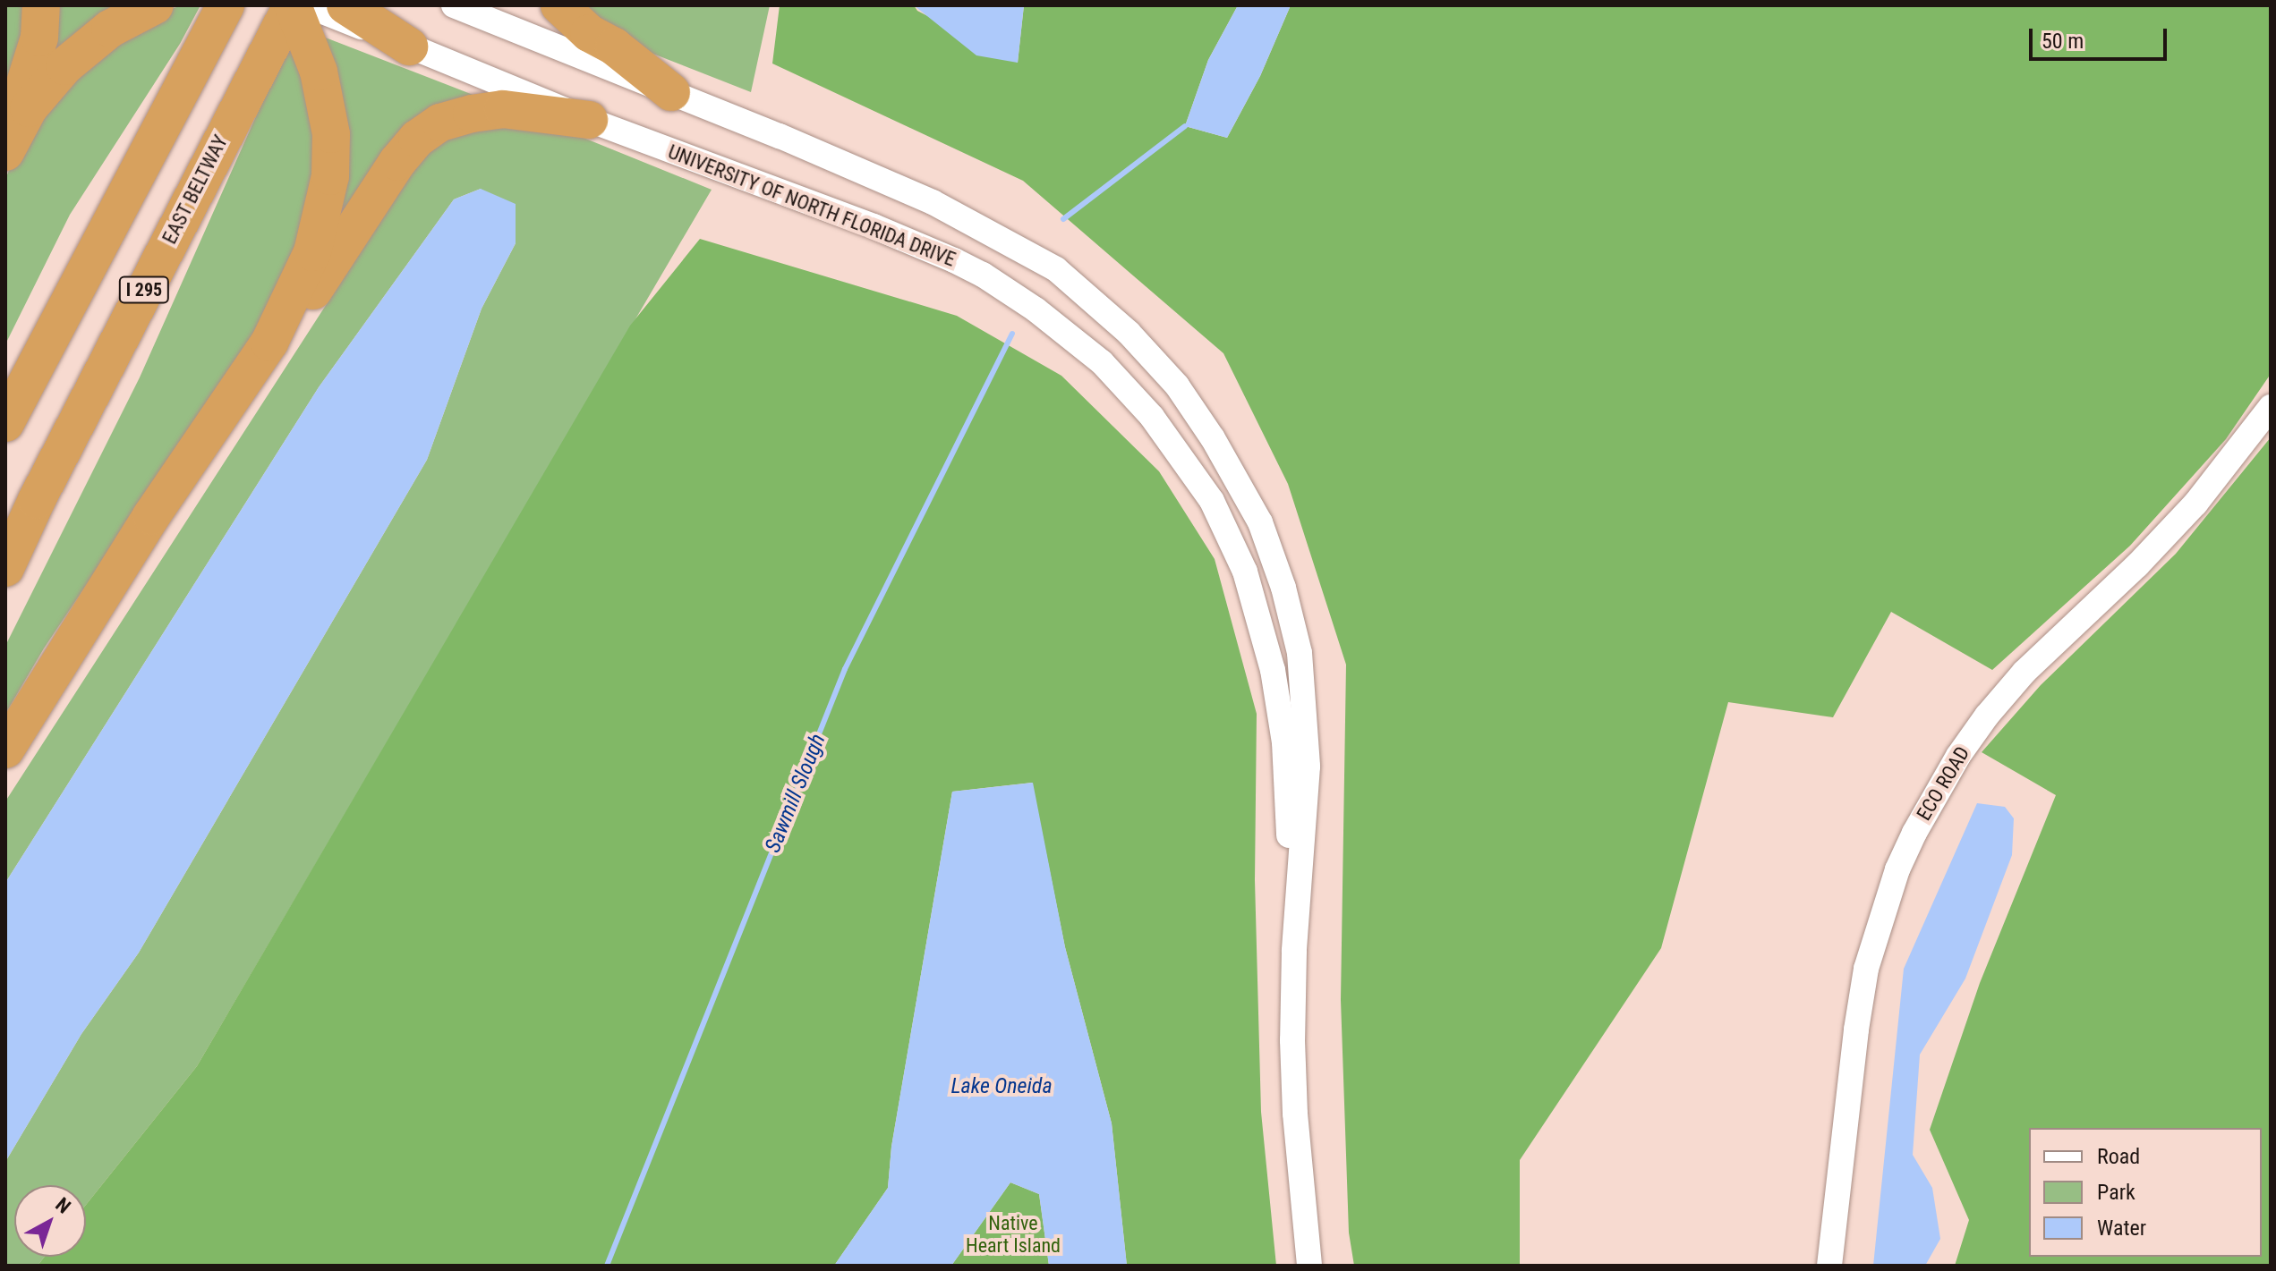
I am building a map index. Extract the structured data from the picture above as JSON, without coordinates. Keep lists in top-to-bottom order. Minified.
{"streets":{"highway":["EAST BELTWAY","I 295"],"street":["UNIVERSITY OF NORTH FLORIDA DRIVE","ECO ROAD"]},"water":["Sawmill Slough","Lake Oneida"],"parks":["Native Heart Island"],"legend":["Road","Park","Water"],"scale_bar":"50 m","north":"top right"}
